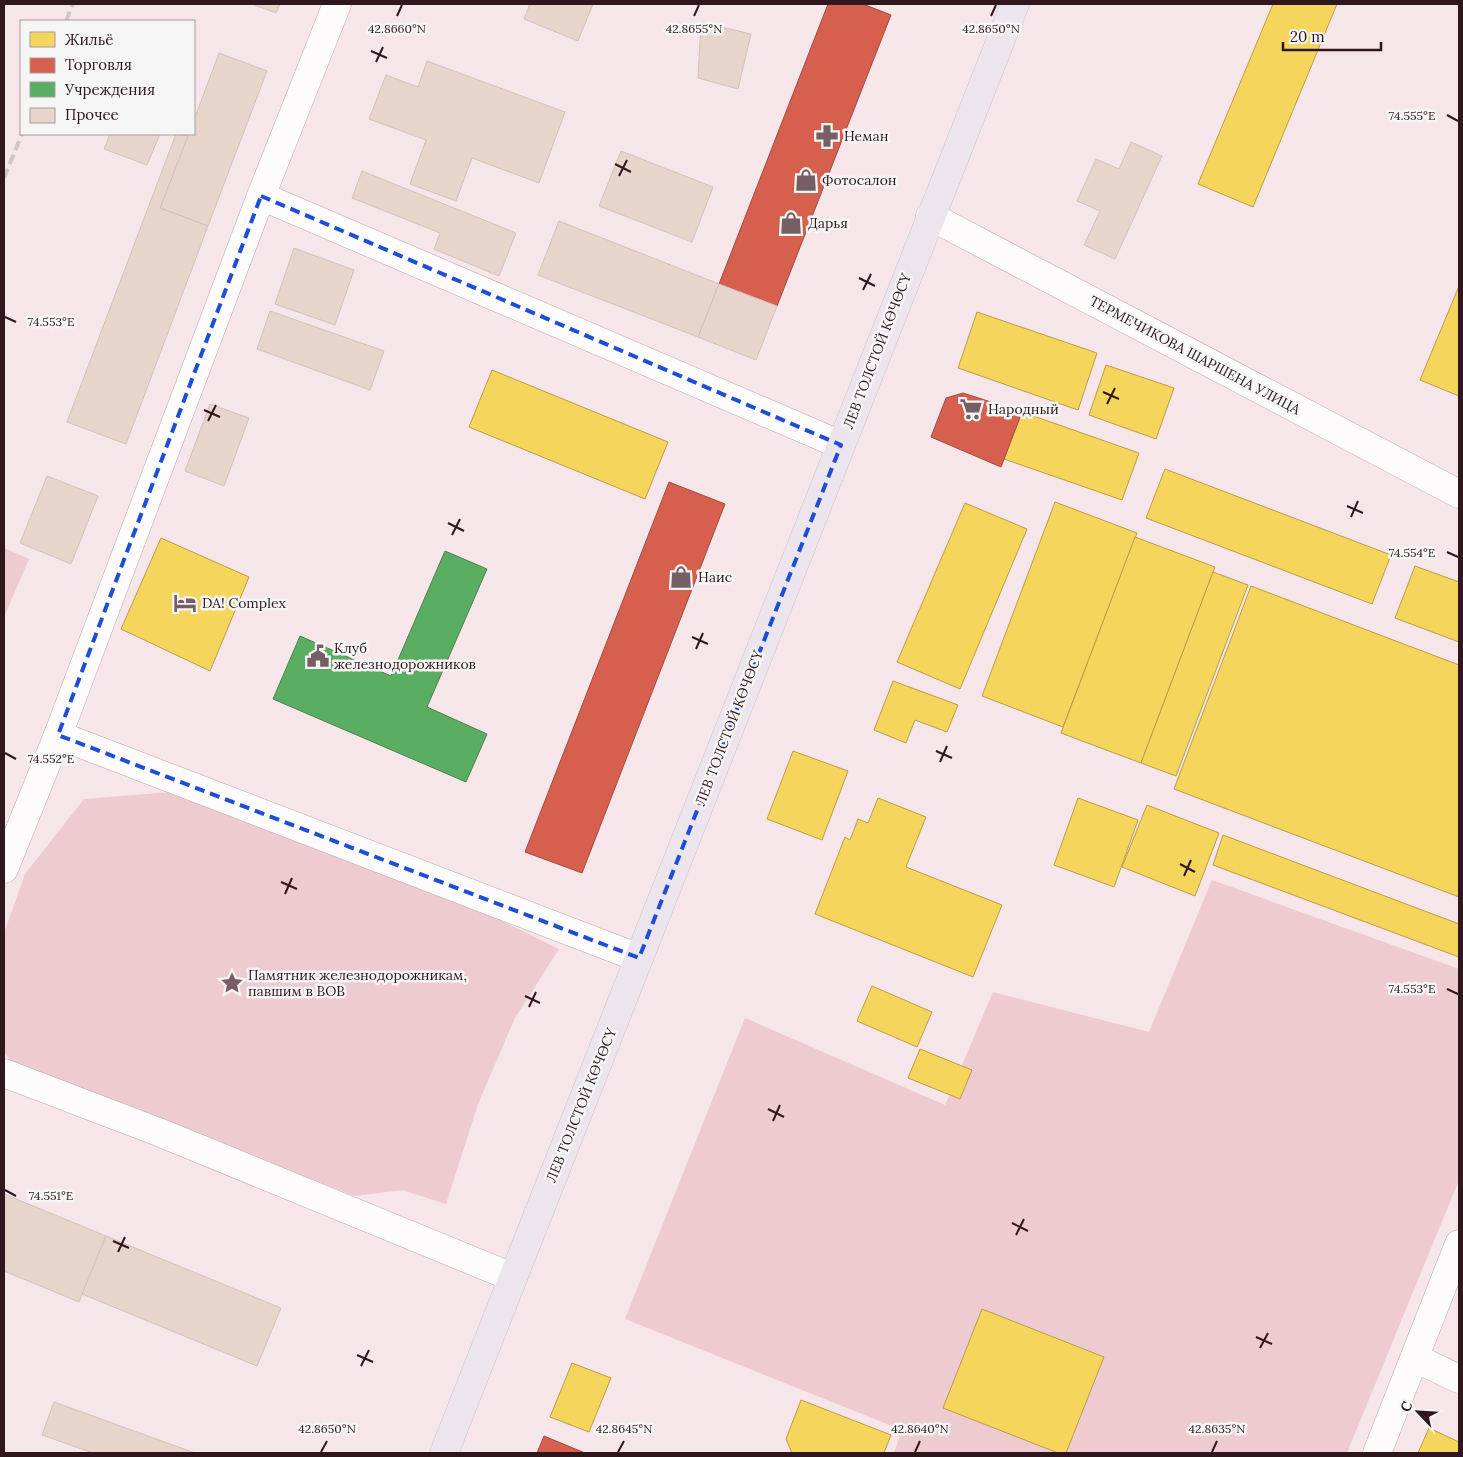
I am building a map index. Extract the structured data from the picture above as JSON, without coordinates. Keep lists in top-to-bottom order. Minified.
{"streets":{"main road":["ЛЕВ ТОЛСТОЙ КӨЧӨСҮ"],"street":["ТЕРМЕЧИКОВА ШАРШЕНА УЛИЦА"]},"crossings":[["ЛЕВ ТОЛСТОЙ КӨЧӨСҮ","ТЕРМЕЧИКОВА ШАРШЕНА УЛИЦА"]],"places":{"pharmacy":["Неман"],"shop":["Фотосалон","Дарья","Наис"],"supermarket":["Народный"],"hotel":["DA! Complex"],"public building":["Клуб железнодорожников"],"place":["Памятник железнодорожникам, павшим в ВОВ"]},"legend":["Жильё","Торговля","Учреждения","Прочее"],"scale_bar":"20 m","north":"top left","coordinates":["42.8660°N","42.8655°N","42.8650°N","74.555°E","74.553°E","74.554°E","74.552°E","74.551°E","42.8645°N","42.8640°N","42.8635°N"]}
